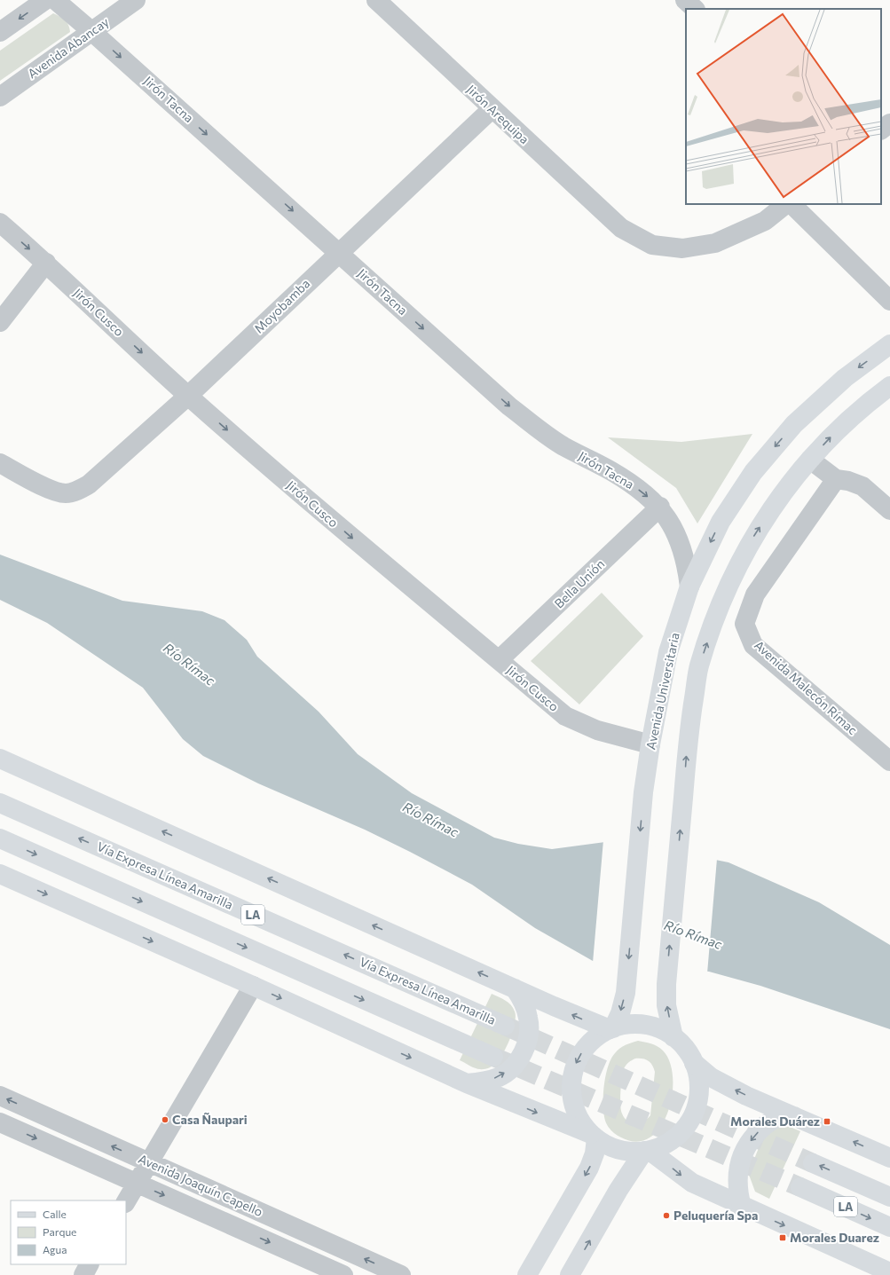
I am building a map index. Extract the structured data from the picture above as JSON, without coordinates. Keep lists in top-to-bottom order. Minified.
{"streets":{"main road":["Avenida Universitaria","Vía Expresa Línea Amarilla","LA"],"street":["Avenida Abancay","Jirón Tacna","Jirón Arequipa","Moyobamba","Jirón Cusco","Bella Unión","Avenida Malecón Rímac","Avenida Joaquín Capello"]},"crossings":[["Avenida Abancay","Jirón Tacna"],["Jirón Tacna","Moyobamba"],["Jirón Tacna","Bella Unión"],["Jirón Tacna","Avenida Universitaria"],["Jirón Arequipa","Moyobamba"],["Moyobamba","Jirón Cusco"],["Jirón Cusco","Bella Unión"],["Jirón Cusco","Avenida Universitaria"]],"one_way":["Jirón Tacna","Jirón Cusco"],"water":["Río Rímac"],"places":{"other":["Casa Ñaupari","Peluquería Spa"],"transit":["Morales Duárez","Morales Duarez"]},"legend":["Calle","Parque","Agua"]}
